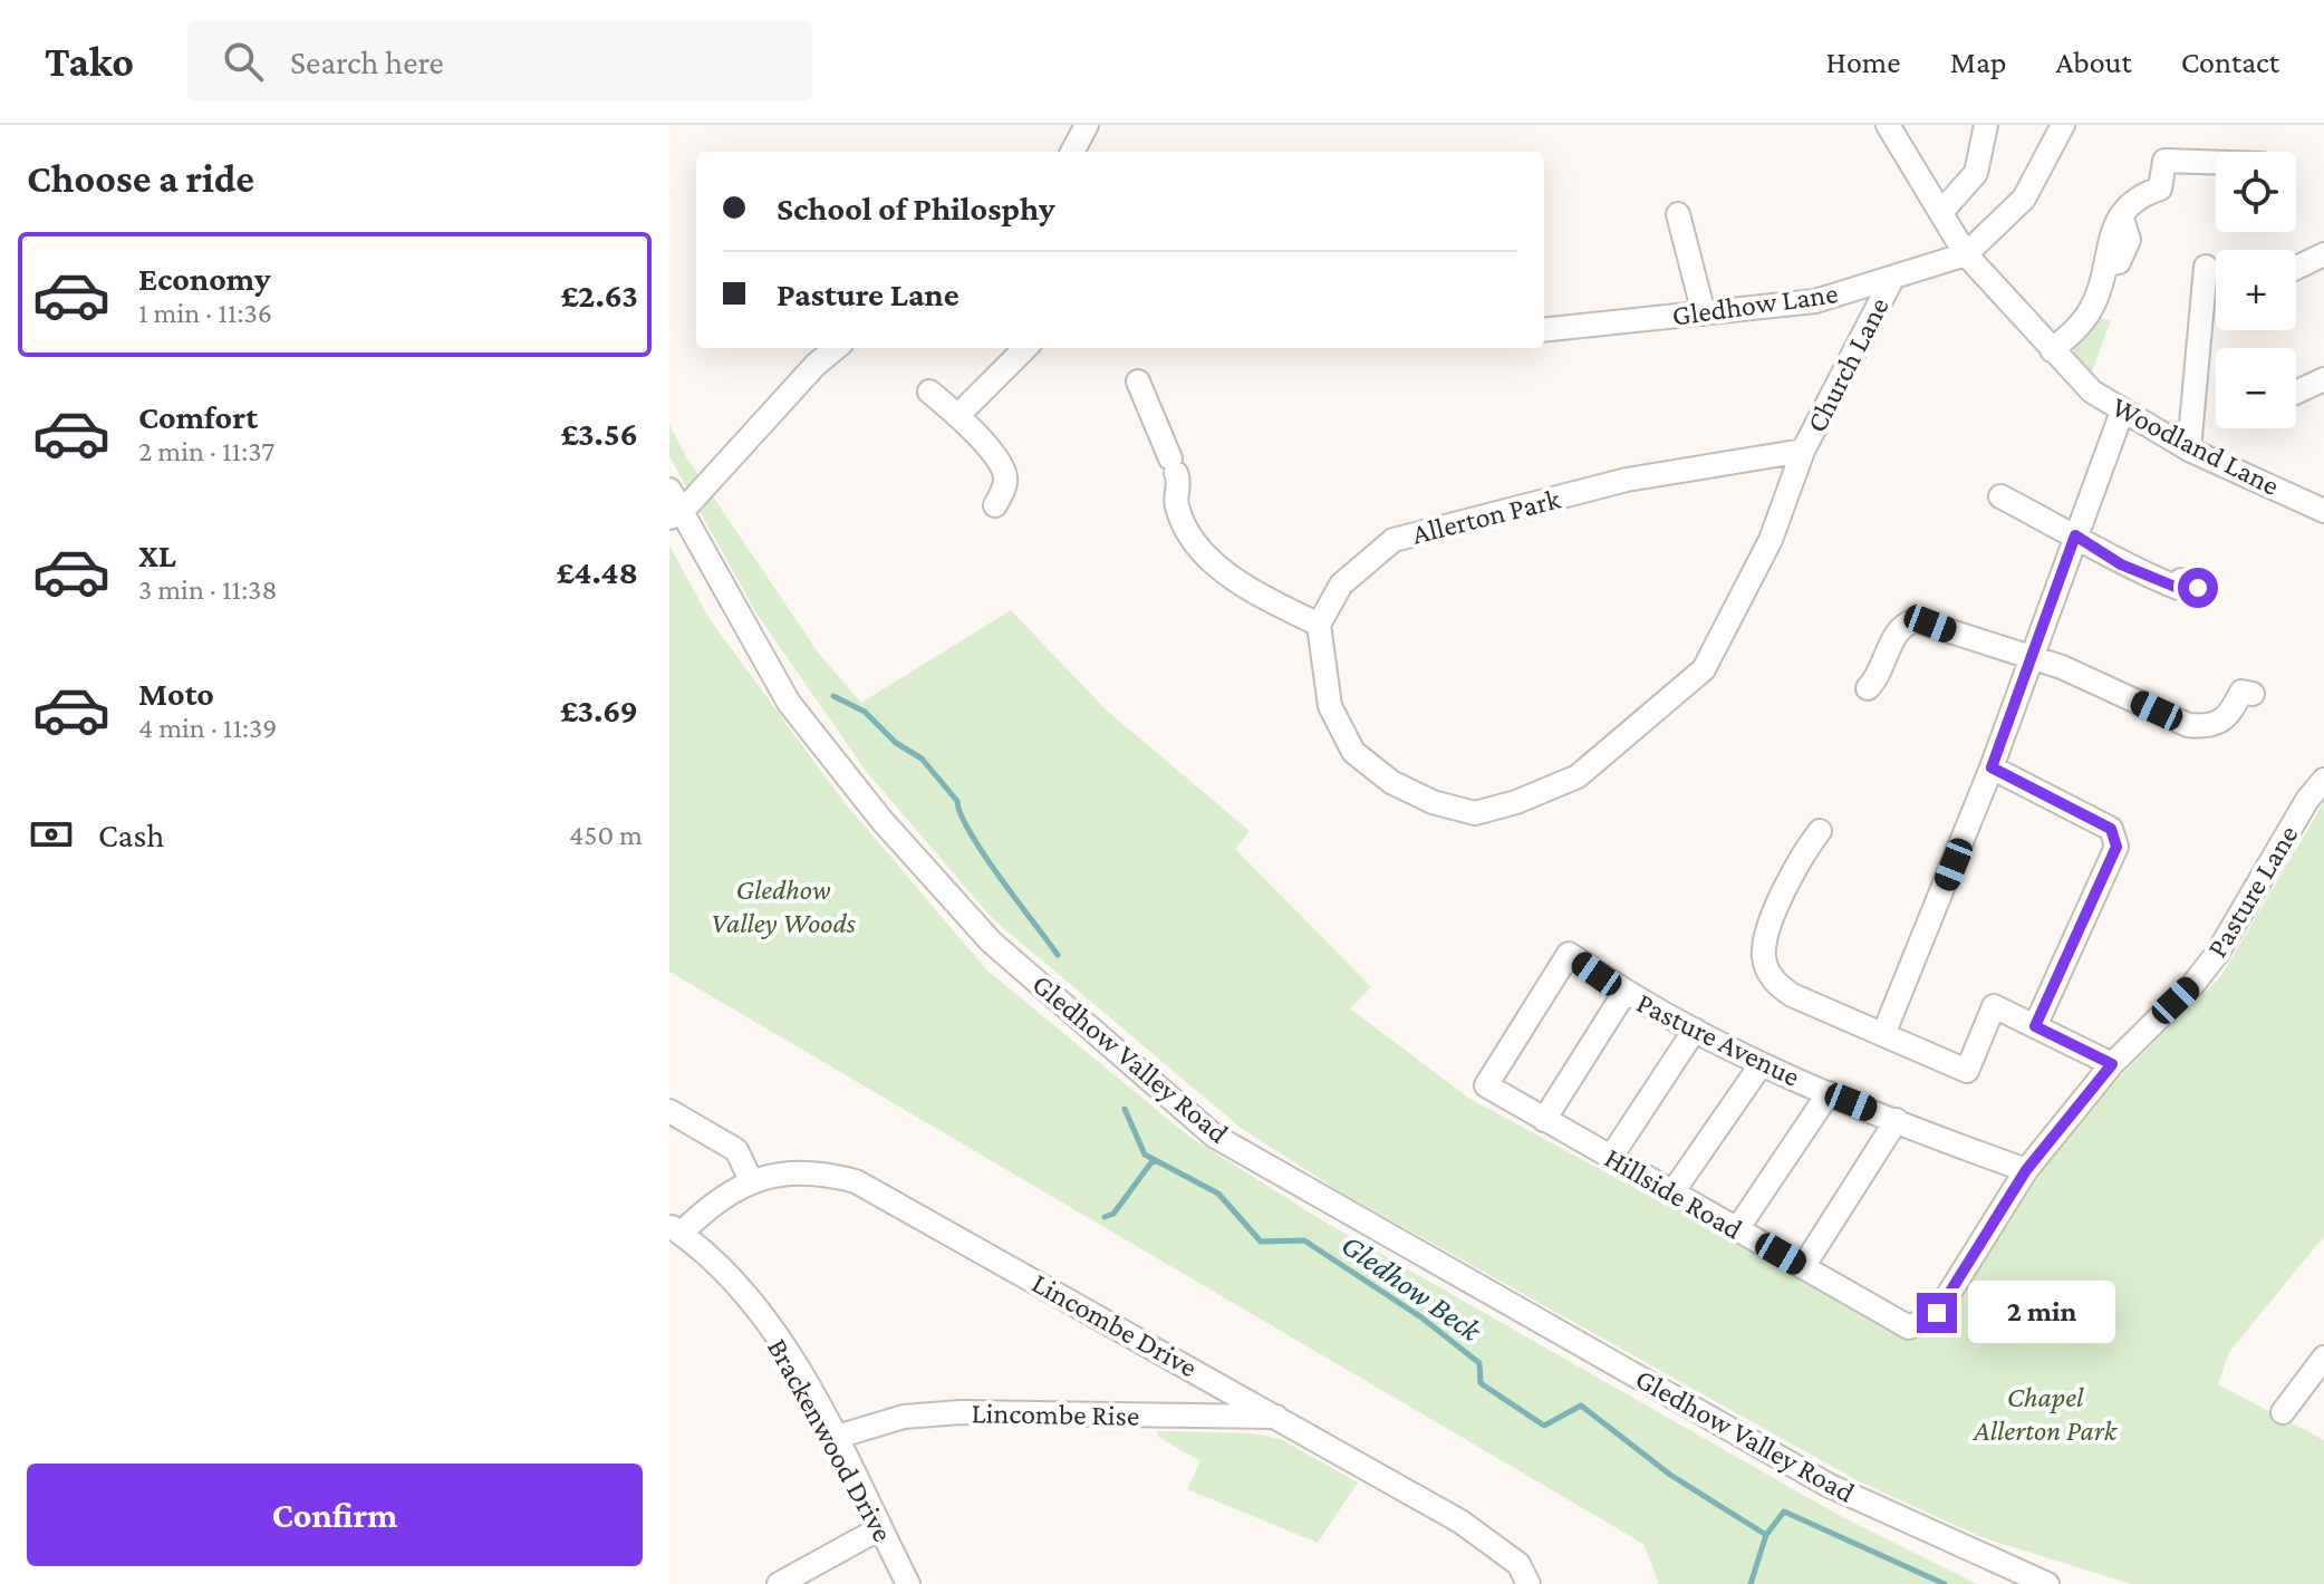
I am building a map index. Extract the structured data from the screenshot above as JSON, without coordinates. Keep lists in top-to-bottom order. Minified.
{"streets":{"street":["Gledhow Lane","Church Lane","Woodland Lane","Allerton Park","Pasture Lane","Pasture Avenue","Gledhow Valley Road","Hillside Road","Lincombe Drive","Lincombe Rise","Brackenwood Drive"]},"crossings":[["Gledhow Lane","Church Lane"],["Gledhow Lane","Woodland Lane"],["Church Lane","Allerton Park"],["Pasture Lane","Pasture Avenue"],["Pasture Lane","Hillside Road"],["Pasture Avenue","Hillside Road"],["Lincombe Drive","Lincombe Rise"],["Lincombe Drive","Brackenwood Drive"],["Lincombe Rise","Brackenwood Drive"]],"water":["Gledhow Beck"],"parks":["Gledhow Valley Woods","Chapel Allerton Park"],"page":{"header":"Tako","search":"Search here","nav":["Home","Map","About","Contact"],"heading":"Choose a ride","map_buttons":["+","−"],"banner":["School of Philosphy","Pasture Lane"],"list":[{"name":"Economy","note":"1 min · 11:36","value":"£2.63"},{"name":"Comfort","note":"2 min · 11:37","value":"£3.56"},{"name":"XL","note":"3 min · 11:38","value":"£4.48"},{"name":"Moto","note":"4 min · 11:39","value":"£3.69"}],"pay":["Cash","450 m"],"bubble":"2 min","buttons":"Confirm"}}
